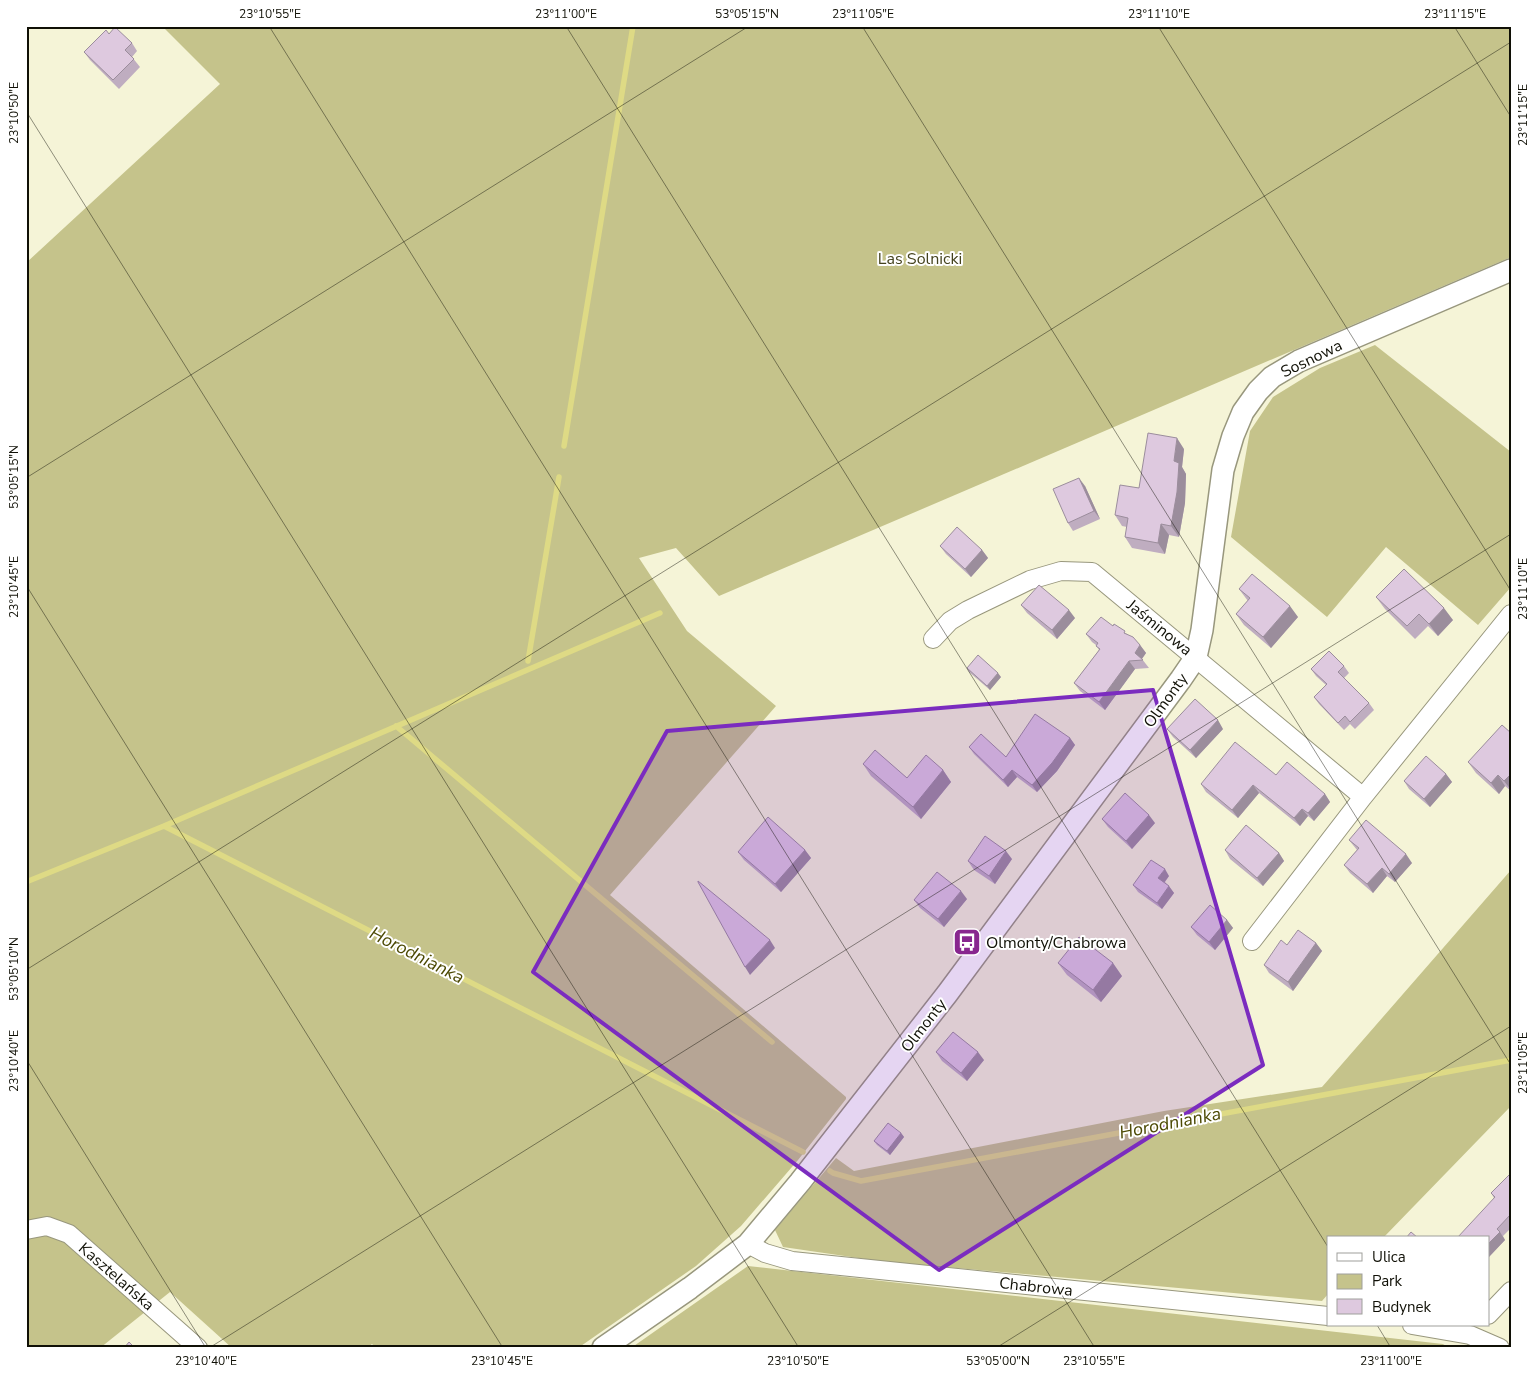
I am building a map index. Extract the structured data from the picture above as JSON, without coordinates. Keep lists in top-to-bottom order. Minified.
{"streets":{"street":["Sosnowa","Jaśminowa","Olmonty","Kasztelańska","Chabrowa"]},"crossings":[["Sosnowa","Jaśminowa"],["Sosnowa","Olmonty"],["Jaśminowa","Olmonty"],["Olmonty","Chabrowa"]],"water":["Horodnianka"],"parks":["Las Solnicki"],"places":{"bus stop":["Olmonty/Chabrowa"]},"legend":["Ulica","Park","Budynek"],"coordinates":["23°10'55\"E","23°11'00\"E","53°05'15\"N","23°11'05\"E","23°11'10\"E","23°11'15\"E","23°10'50\"E","23°10'45\"E","53°05'10\"N","23°10'40\"E","53°05'00\"N"]}
